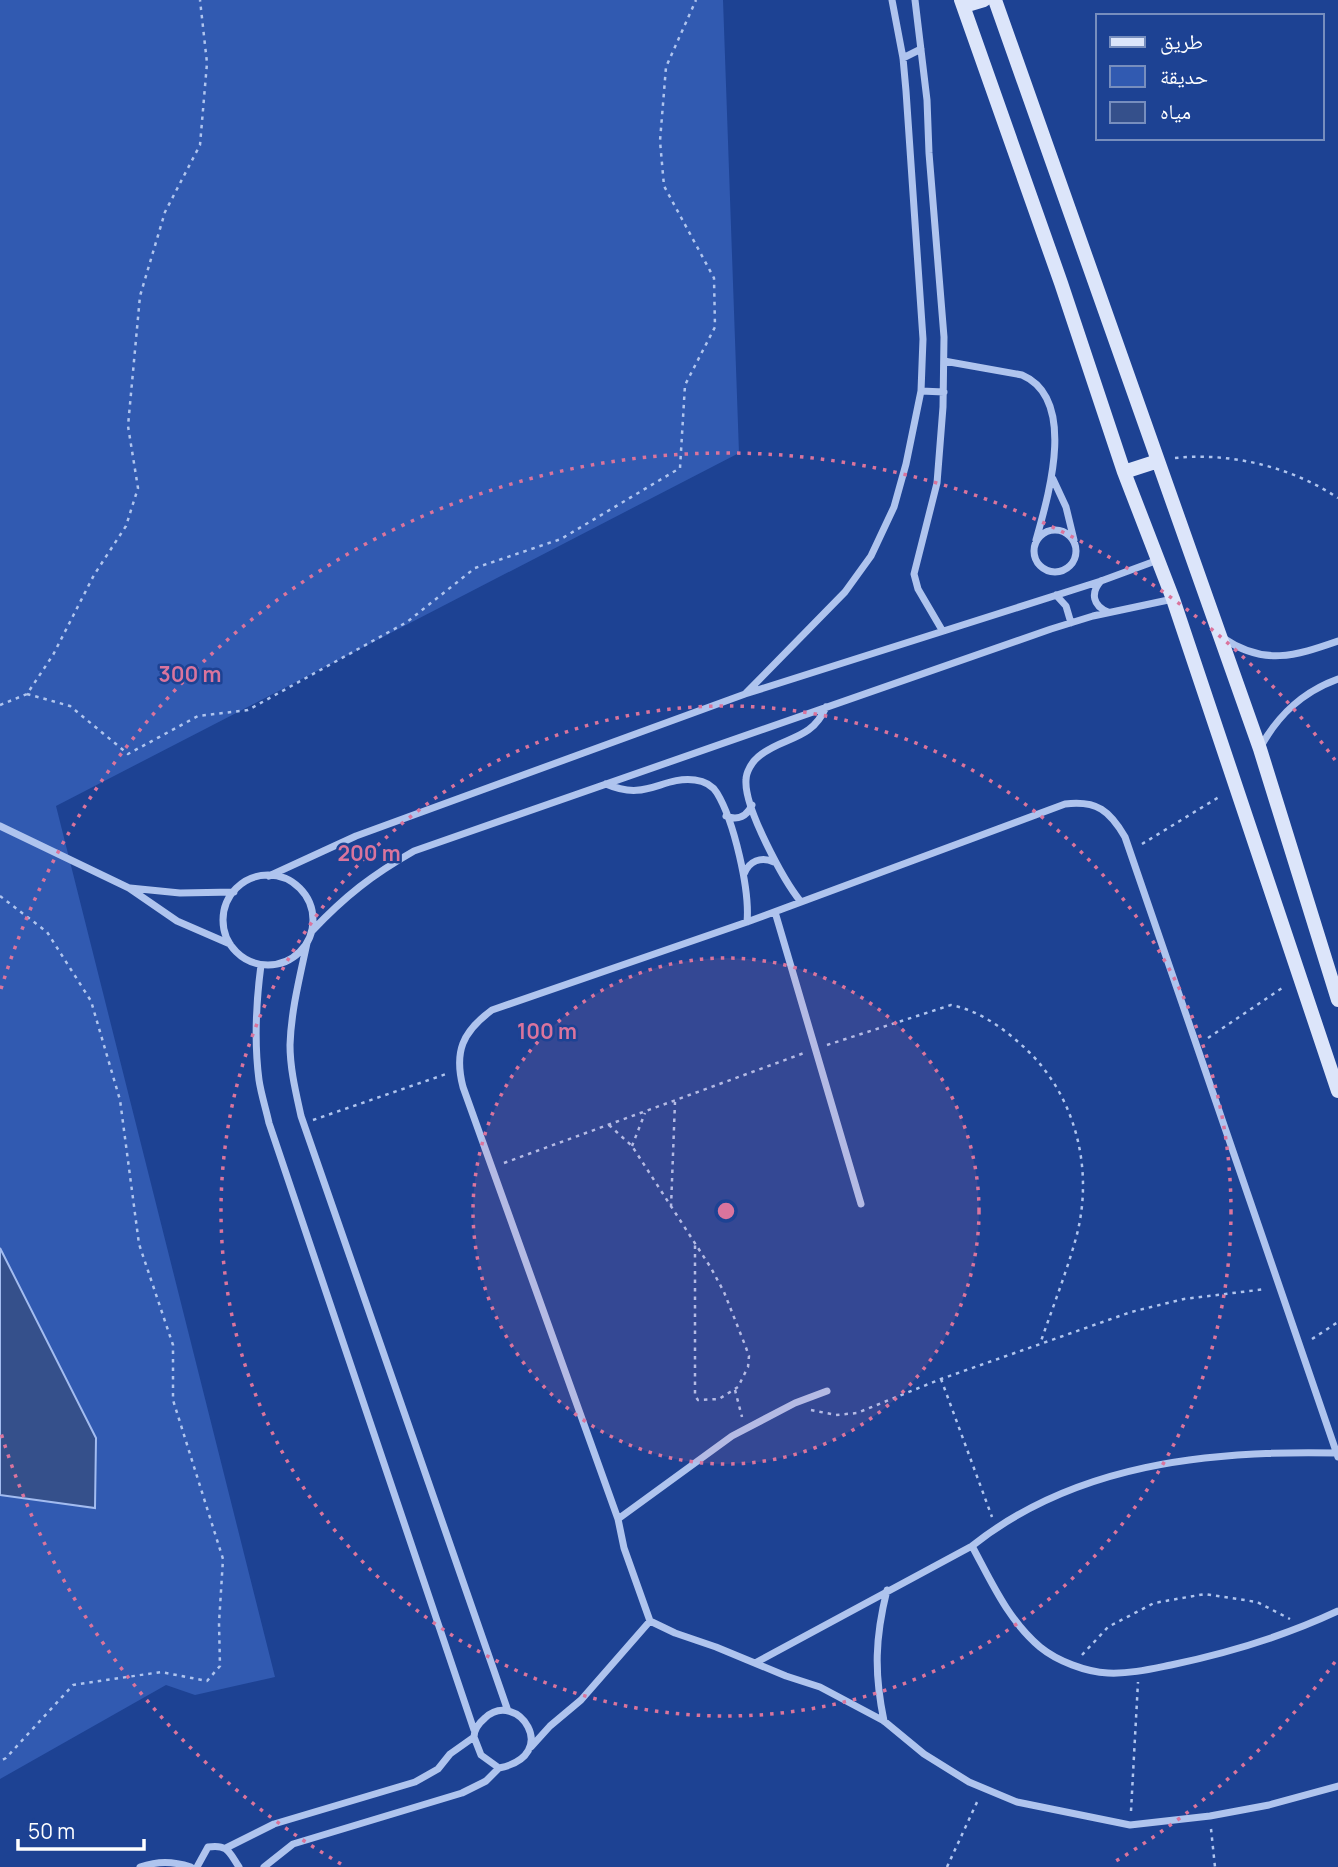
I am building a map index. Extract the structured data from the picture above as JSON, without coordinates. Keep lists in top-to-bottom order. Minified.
{"legend":["طريق","حديقة","مياه"],"scale_bar":"50 m","rings":["300 m","200 m","100 m"]}
